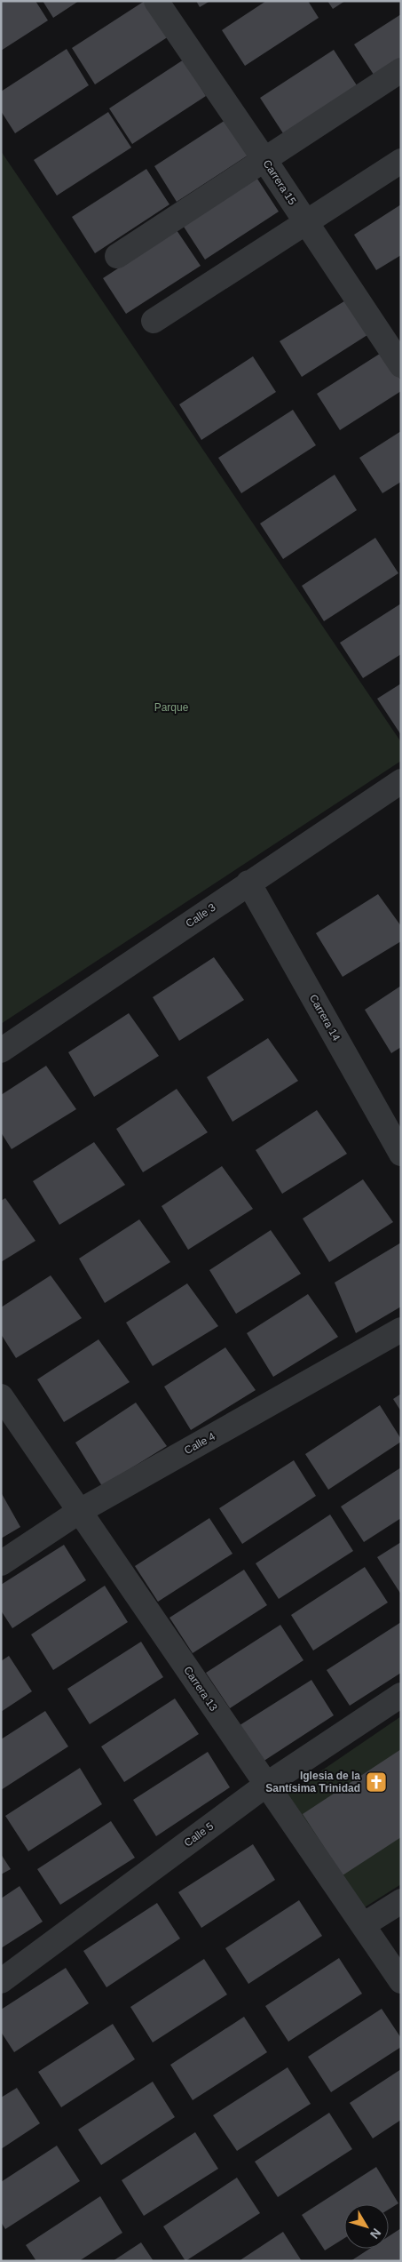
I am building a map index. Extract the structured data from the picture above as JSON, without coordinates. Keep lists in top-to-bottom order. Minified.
{"streets":{"street":["Carrera 15","Calle 3","Carrera 14","Calle 4","Carrera 13","Calle 5"]},"crossings":[["Calle 3","Carrera 14"],["Calle 4","Carrera 13"],["Carrera 13","Calle 5"]],"parks":["Parque"],"places":{"church":["Iglesia de la Santísima Trinidad"]},"north":"bottom right"}
